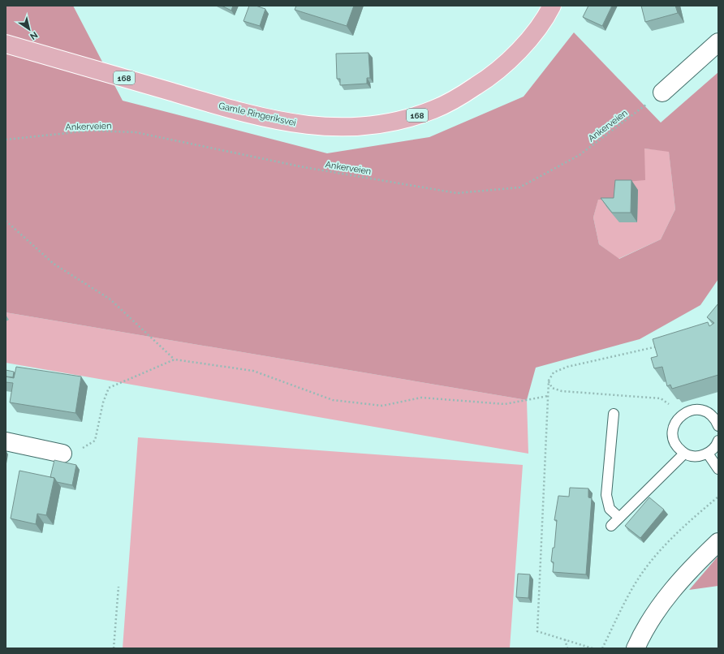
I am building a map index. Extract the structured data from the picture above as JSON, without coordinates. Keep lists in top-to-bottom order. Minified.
{"streets":{"main road":["168","Gamle Ringeriksvei"],"path":["Ankerveien"]},"north":"bottom right"}
